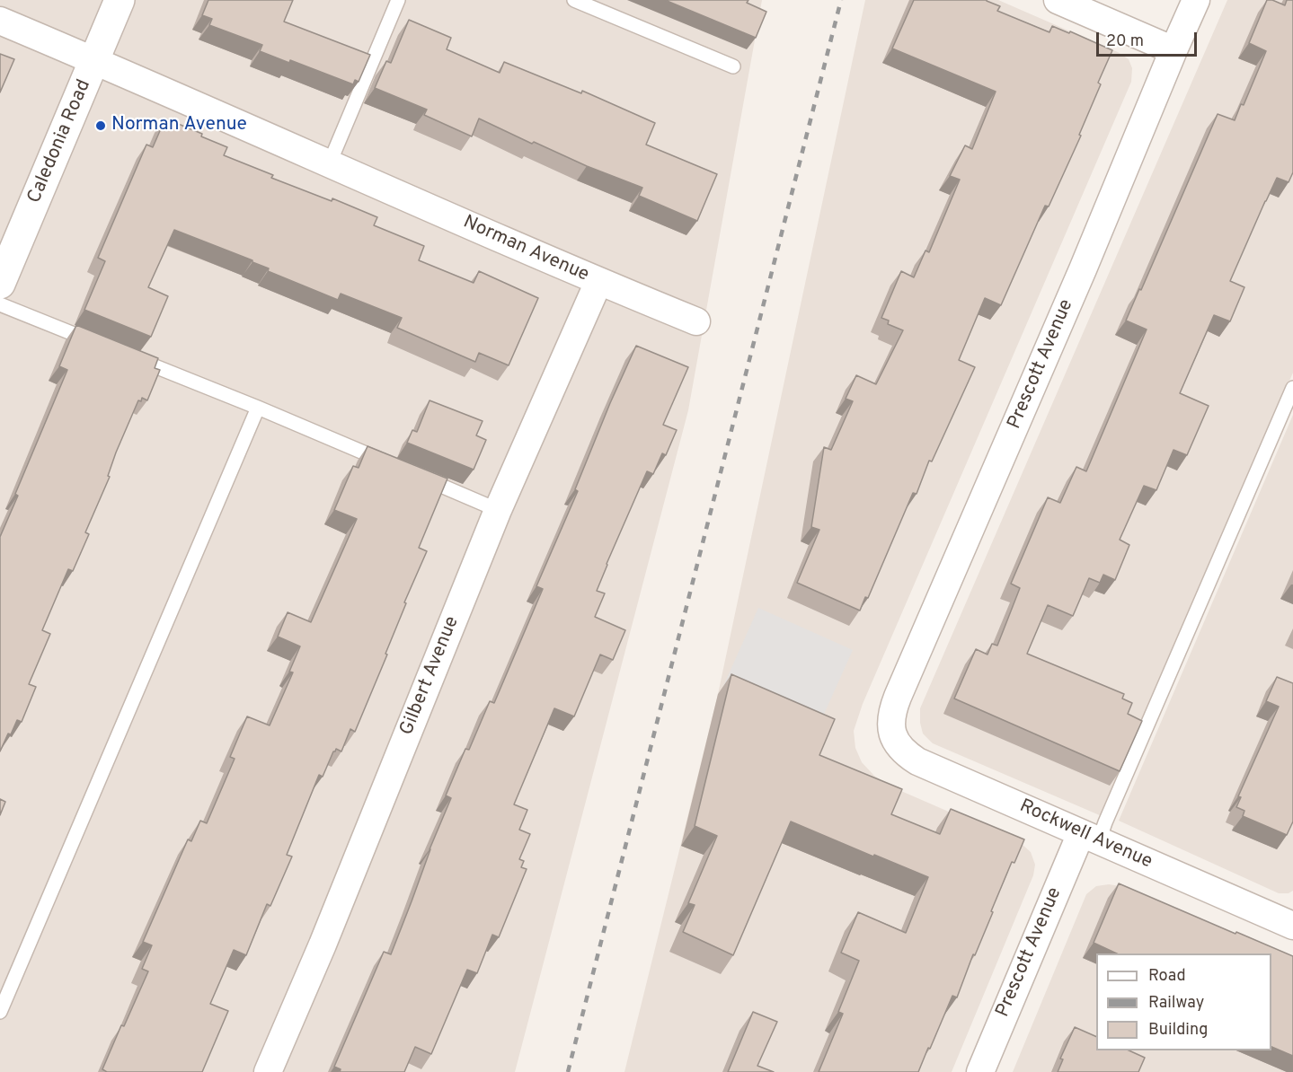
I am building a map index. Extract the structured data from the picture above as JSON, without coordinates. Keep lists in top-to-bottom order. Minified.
{"streets":{"street":["Caledonia Road","Norman Avenue","Prescott Avenue","Gilbert Avenue","Rockwell Avenue"]},"crossings":[["Caledonia Road","Norman Avenue"],["Norman Avenue","Gilbert Avenue"],["Prescott Avenue","Rockwell Avenue"]],"places":["Norman Avenue"],"legend":["Road","Railway","Building"],"scale_bar":"20 m"}
